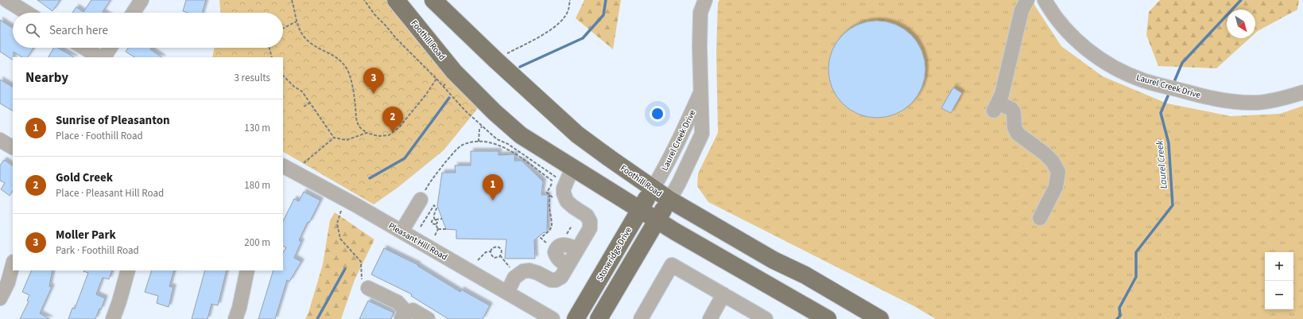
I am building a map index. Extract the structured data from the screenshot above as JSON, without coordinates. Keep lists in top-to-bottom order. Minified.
{"streets":{"main road":["Foothill Road","Stoneridge Drive"],"street":["Laurel Creek Drive","Pleasant Hill Road"]},"crossings":[["Foothill Road","Laurel Creek Drive"],["Foothill Road","Stoneridge Drive"],["Laurel Creek Drive","Stoneridge Drive"]],"water":["Laurel Creek"],"north":"bottom right","page":{"search":"Search here","heading":["Nearby","3 results"],"pins":["3","2","1"],"list":[{"mark":"1","name":"Sunrise of Pleasanton","note":"Place · Foothill Road","value":"130 m"},{"mark":"2","name":"Gold Creek","note":"Place · Pleasant Hill Road","value":"180 m"},{"mark":"3","name":"Moller Park","note":"Park · Foothill Road","value":"200 m"}],"map_buttons":["+","−"]}}
